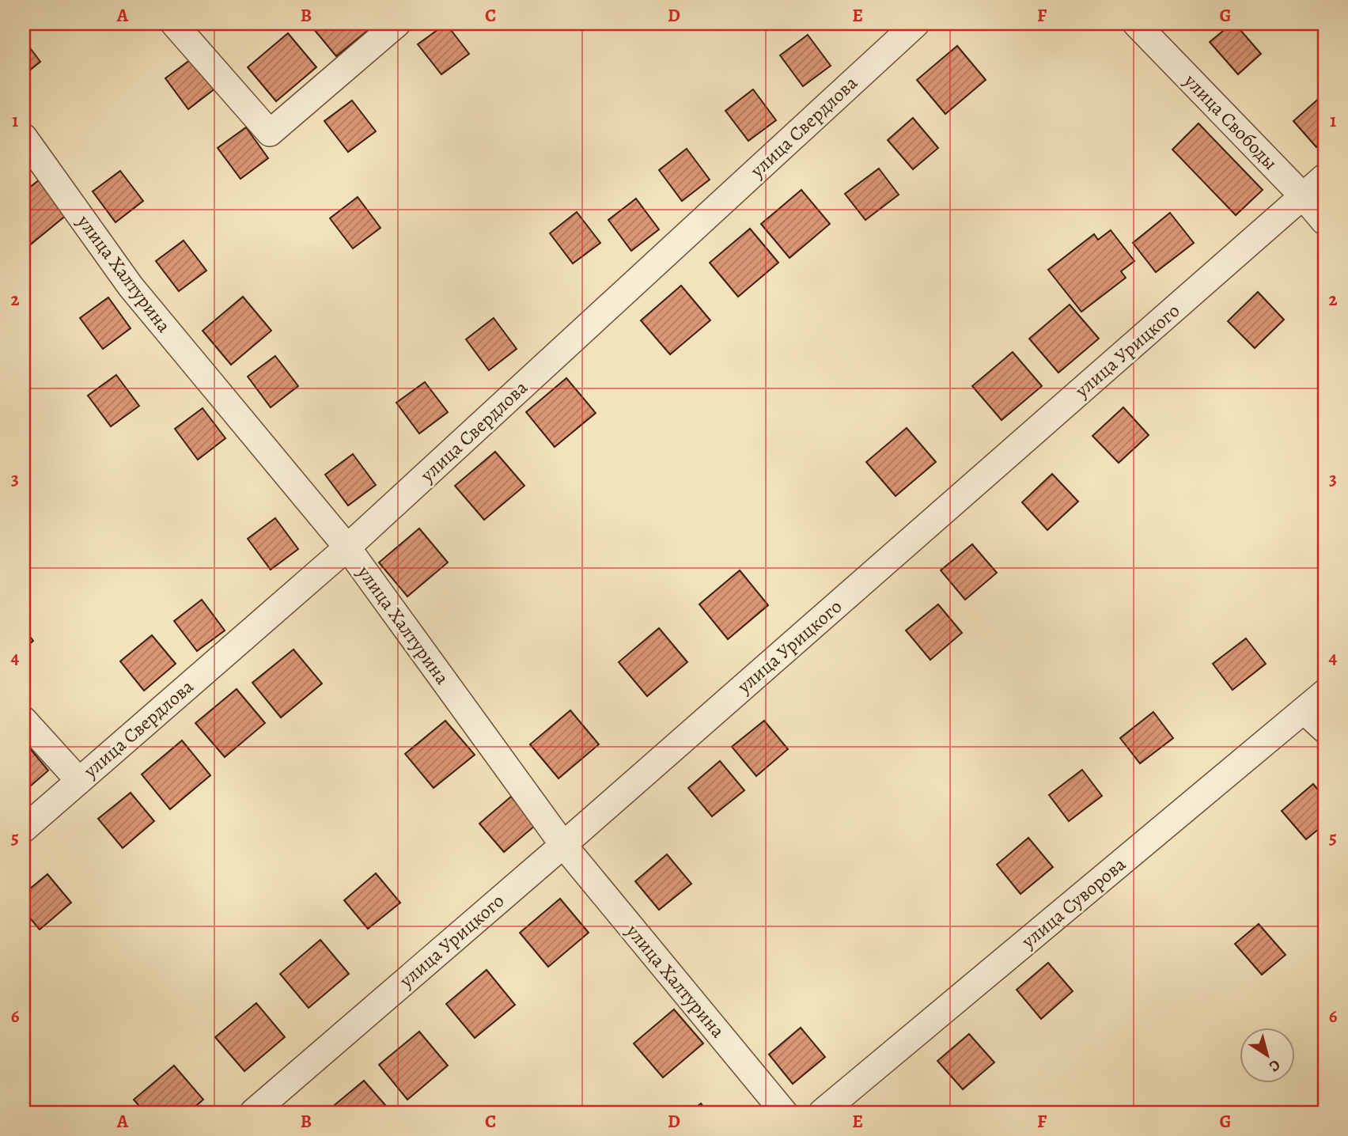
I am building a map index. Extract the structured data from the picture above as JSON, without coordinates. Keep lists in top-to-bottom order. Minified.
{"streets":{"street":["улица Свободы","улица Свердлова","улица Халтурина","улица Урицкого","улица Суворова"]},"crossings":[["улица Свободы","улица Урицкого"],["улица Свердлова","улица Халтурина"],["улица Халтурина","улица Урицкого"]],"north":"bottom right","grid":{"columns":["A","B","C","D","E","F","G"],"rows":["1","2","3","4","5","6"]}}
